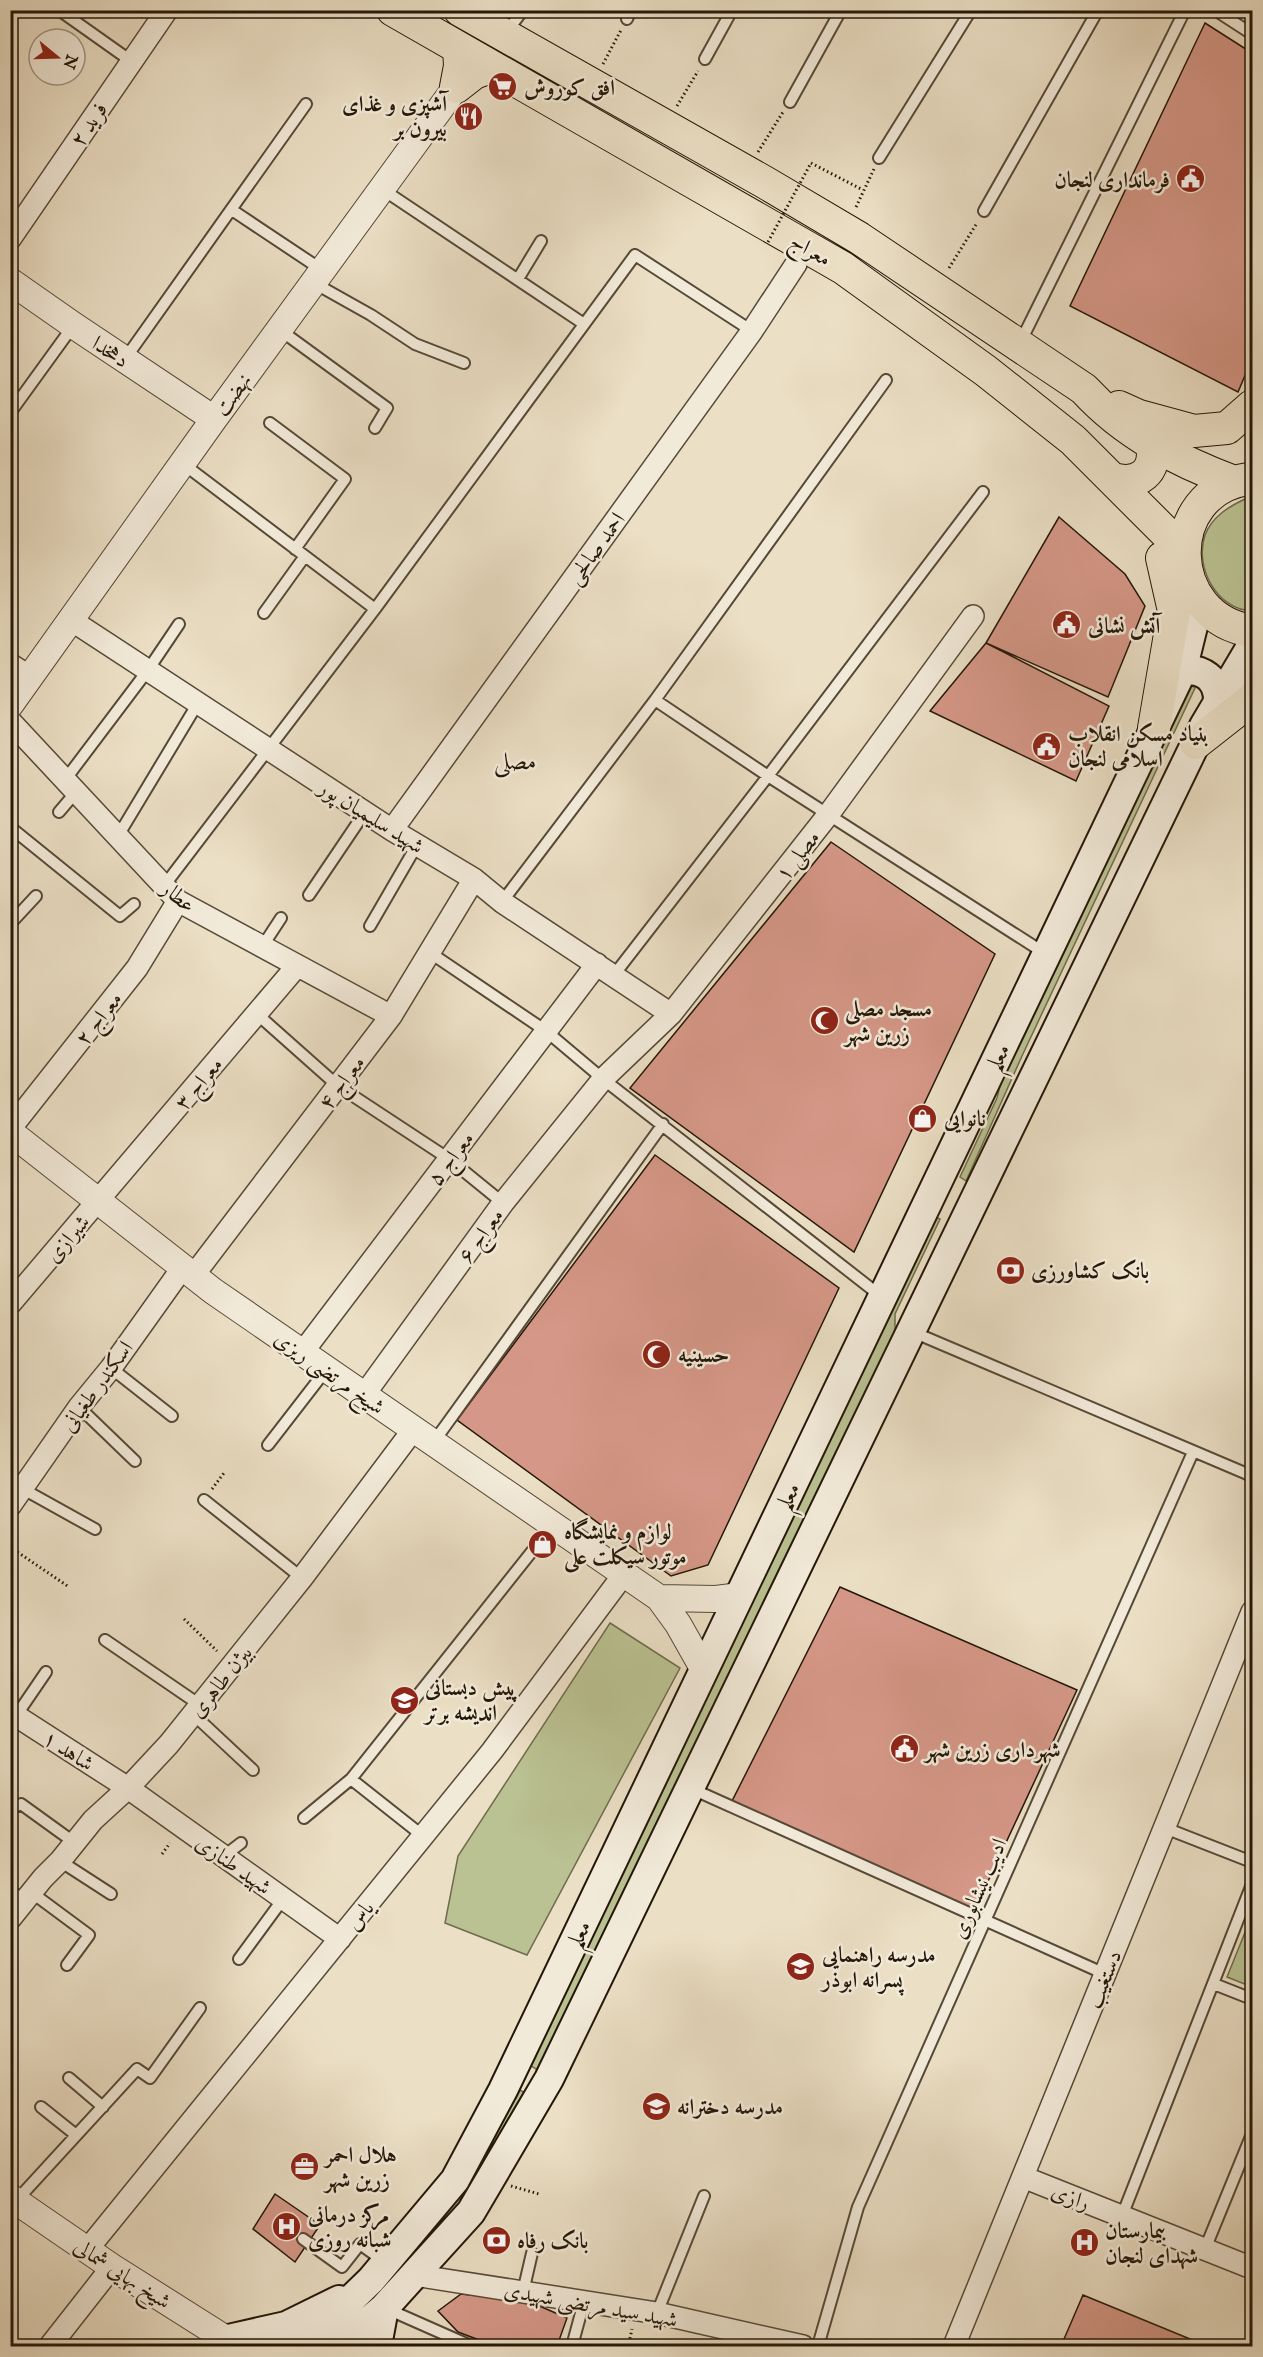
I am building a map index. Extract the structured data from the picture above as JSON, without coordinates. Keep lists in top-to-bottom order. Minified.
{"streets":{"main road":["معراج","معلم"],"street":["فرید ۲","دهخدا","نهضت","احمد صالحی","شهید سلیمیان پور","مصلی ۱","عطار","معراج ۲","معراج ۴","معراج ۳","معراج ۵","معراج ۶","شیرازی","شیخ مرتضی ریزی","اسکندر طغیانی","بیژن طاهری","شاهد ۱","شهید طنازی","یاس","دستغیب","رازی","شیخ بهایی شمالی","شهید سید مرتضی شهیدی"],"lane":["ادیب نیشابوری"]},"crossings":[["دهخدا","نهضت"],["نهضت","شهید سلیمیان پور"],["احمد صالحی","شهید سلیمیان پور"],["شهید سلیمیان پور","مصلی ۱"],["شهید سلیمیان پور","معراج ۴"],["شهید سلیمیان پور","معراج ۵"],["مصلی ۱","معراج ۶"],["عطار","معراج ۲"],["عطار","معراج ۴"],["عطار","معراج ۳"],["معراج ۲","شیخ مرتضی ریزی"],["معلم","شیخ مرتضی ریزی"],["معلم","شهید سید مرتضی شهیدی"],["معراج ۴","شیخ مرتضی ریزی"],["معراج ۴","اسکندر طغیانی"],["معراج ۳","شیرازی"],["معراج ۳","شیخ مرتضی ریزی"],["معراج ۵","شیخ مرتضی ریزی"],["معراج ۶","شیخ مرتضی ریزی"],["شیرازی","شیخ مرتضی ریزی"],["شیخ مرتضی ریزی","اسکندر طغیانی"],["شیخ مرتضی ریزی","بیژن طاهری"],["شیخ مرتضی ریزی","یاس"],["بیژن طاهری","شاهد ۱"],["بیژن طاهری","شهید طنازی"],["شاهد ۱","شهید طنازی"],["شهید طنازی","یاس"],["یاس","شیخ بهایی شمالی"],["دستغیب","رازی"]],"districts":["مصلی"],"places":{"supermarket":["افق کوروش"],"restaurant":["آشپزی و غذای بیرون بر"],"public building":["فرمانداری لنجان","آتش نشانی","بنیاد مسکن انقلاب اسلامی لنجان","شهرداری زرین شهر"],"mosque":["مسجد مصلی زرین شهر","حسینیه"],"shop":["نانوایی","لوازم و نمایشگاه موتور سیکلت علی"],"bank":["بانک کشاورزی","بانک رفاه"],"school or university":["پیش دبستانی اندیشه برتر","مدرسه راهنمایی پسرانه ابوذر","مدرسه دخترانه"],"office":["هلال احمر زرین شهر"],"hospital":["مرکز درمانی شبانه روزی","بیمارستان شهدای لنجان"]},"north":"right"}
